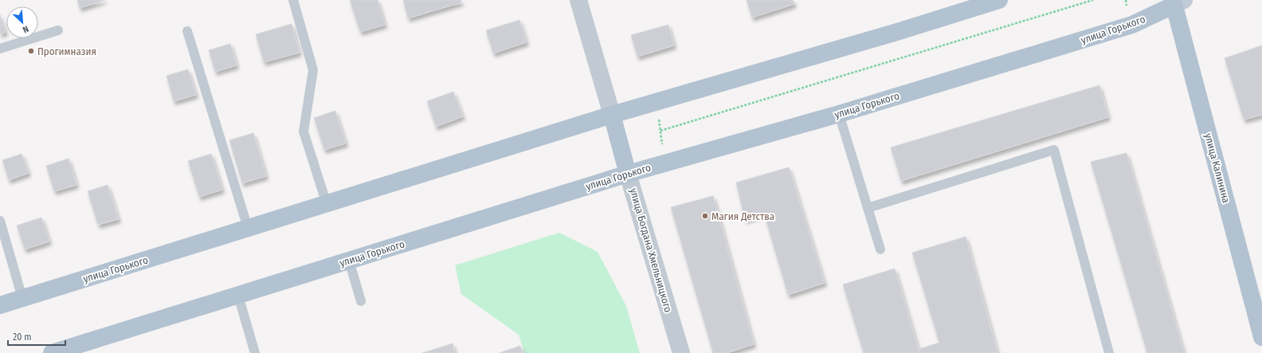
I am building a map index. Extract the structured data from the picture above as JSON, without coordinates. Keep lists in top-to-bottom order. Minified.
{"streets":{"main road":["улица Горького","улица Калинина","улица Богдана Хмельницкого"]},"crossings":[["улица Горького","улица Калинина"],["улица Горького","улица Богдана Хмельницкого"]],"places":["Прогимназия","Магия Детства"],"scale_bar":"20 m","north":"bottom right"}
